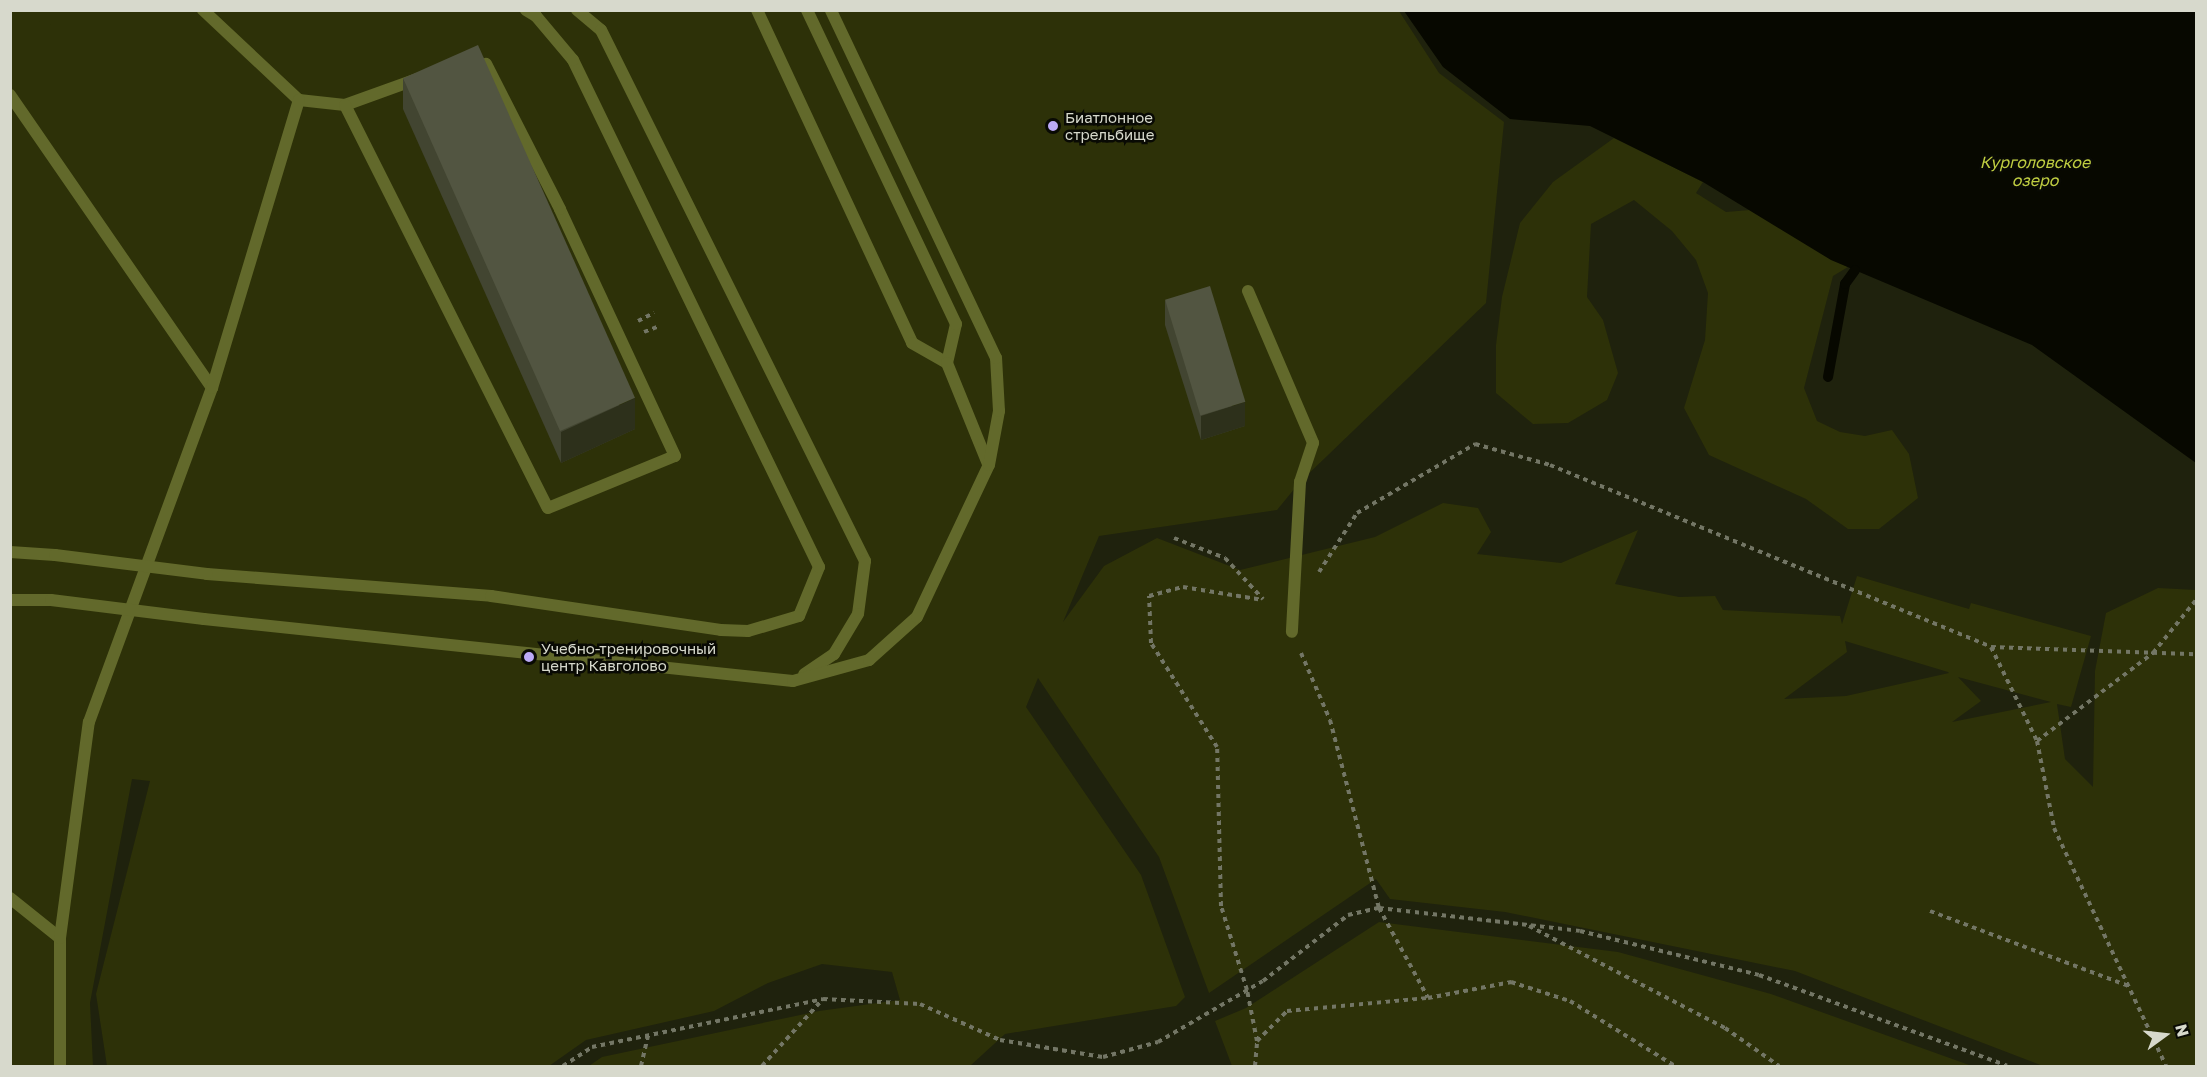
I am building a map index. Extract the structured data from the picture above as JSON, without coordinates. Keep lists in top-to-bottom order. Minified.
{"water":["Курголовское озеро"],"places":["Биатлонное стрельбище","Учебно-тренировочный центр Кавголово"],"north":"right"}
